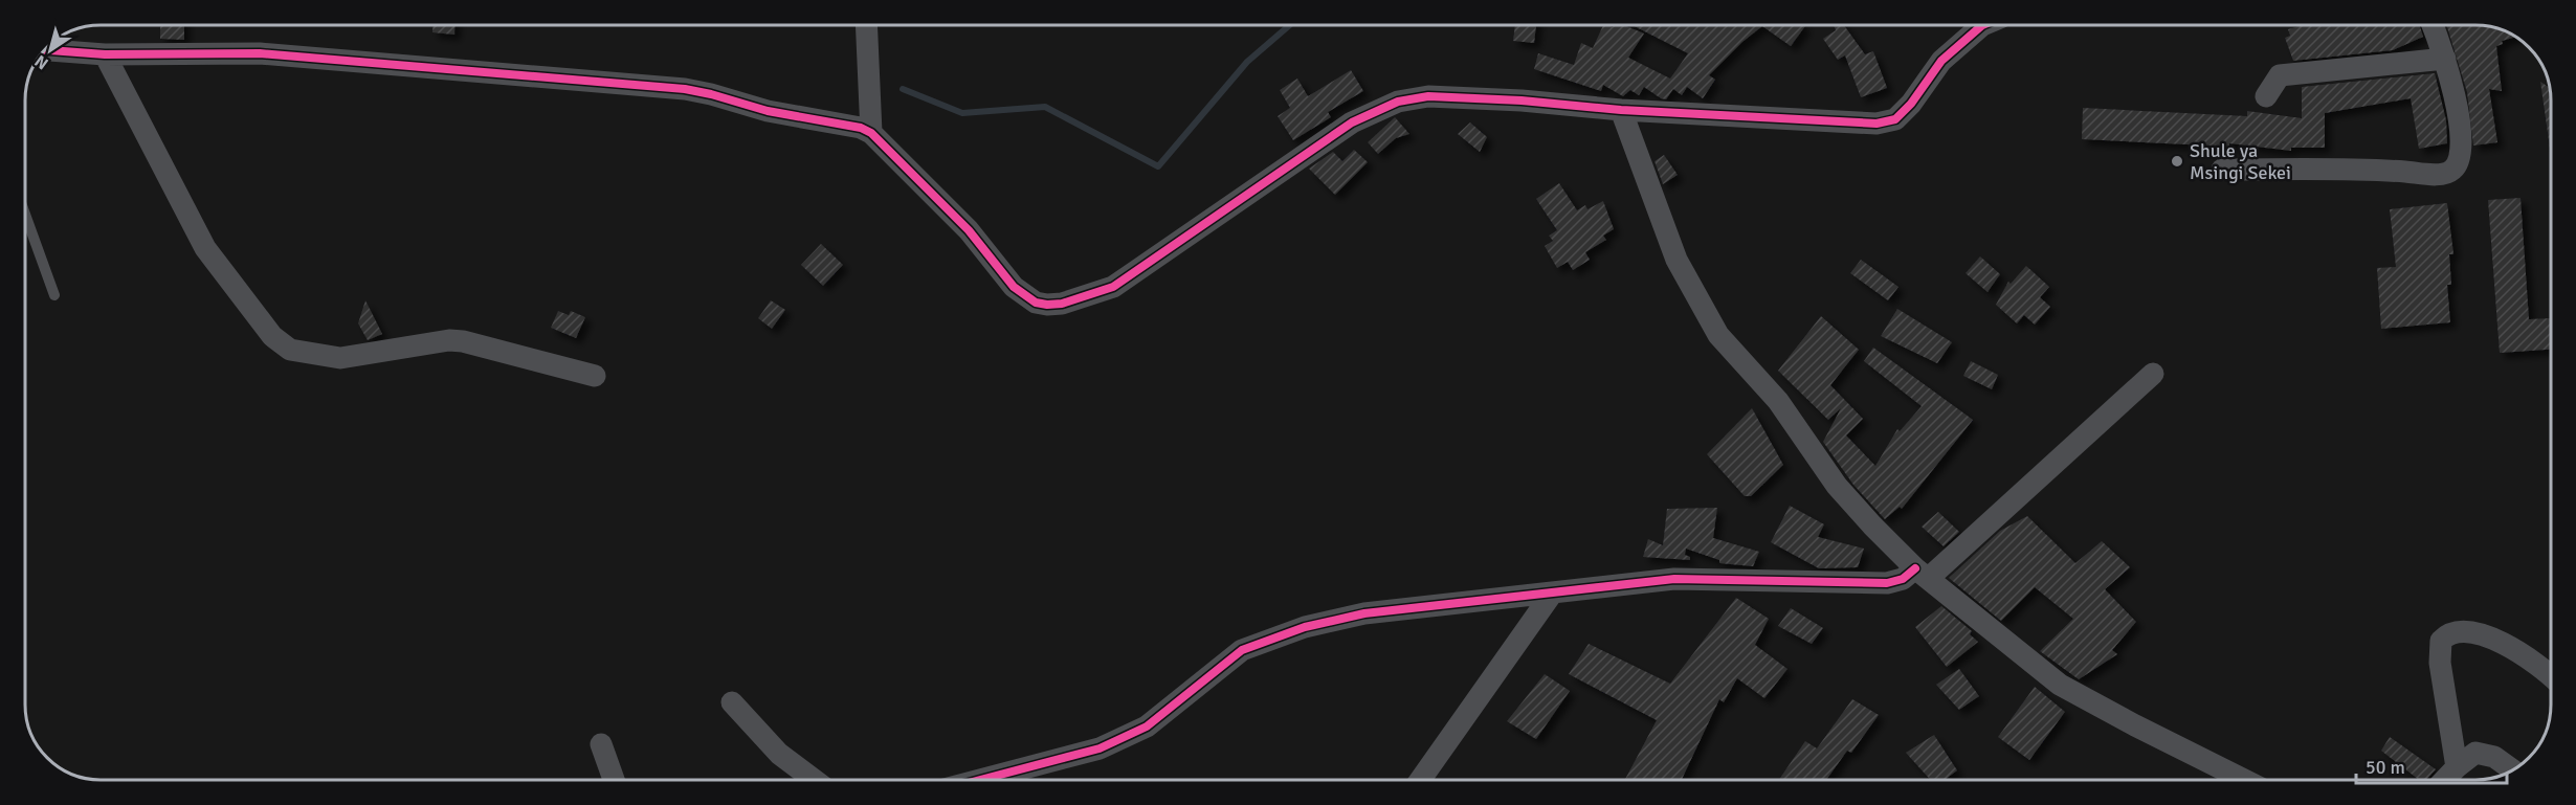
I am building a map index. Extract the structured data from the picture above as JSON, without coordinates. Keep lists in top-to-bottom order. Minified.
{"places":["Shule ya Msingi Sekei"],"scale_bar":"50 m","north":"bottom left"}
